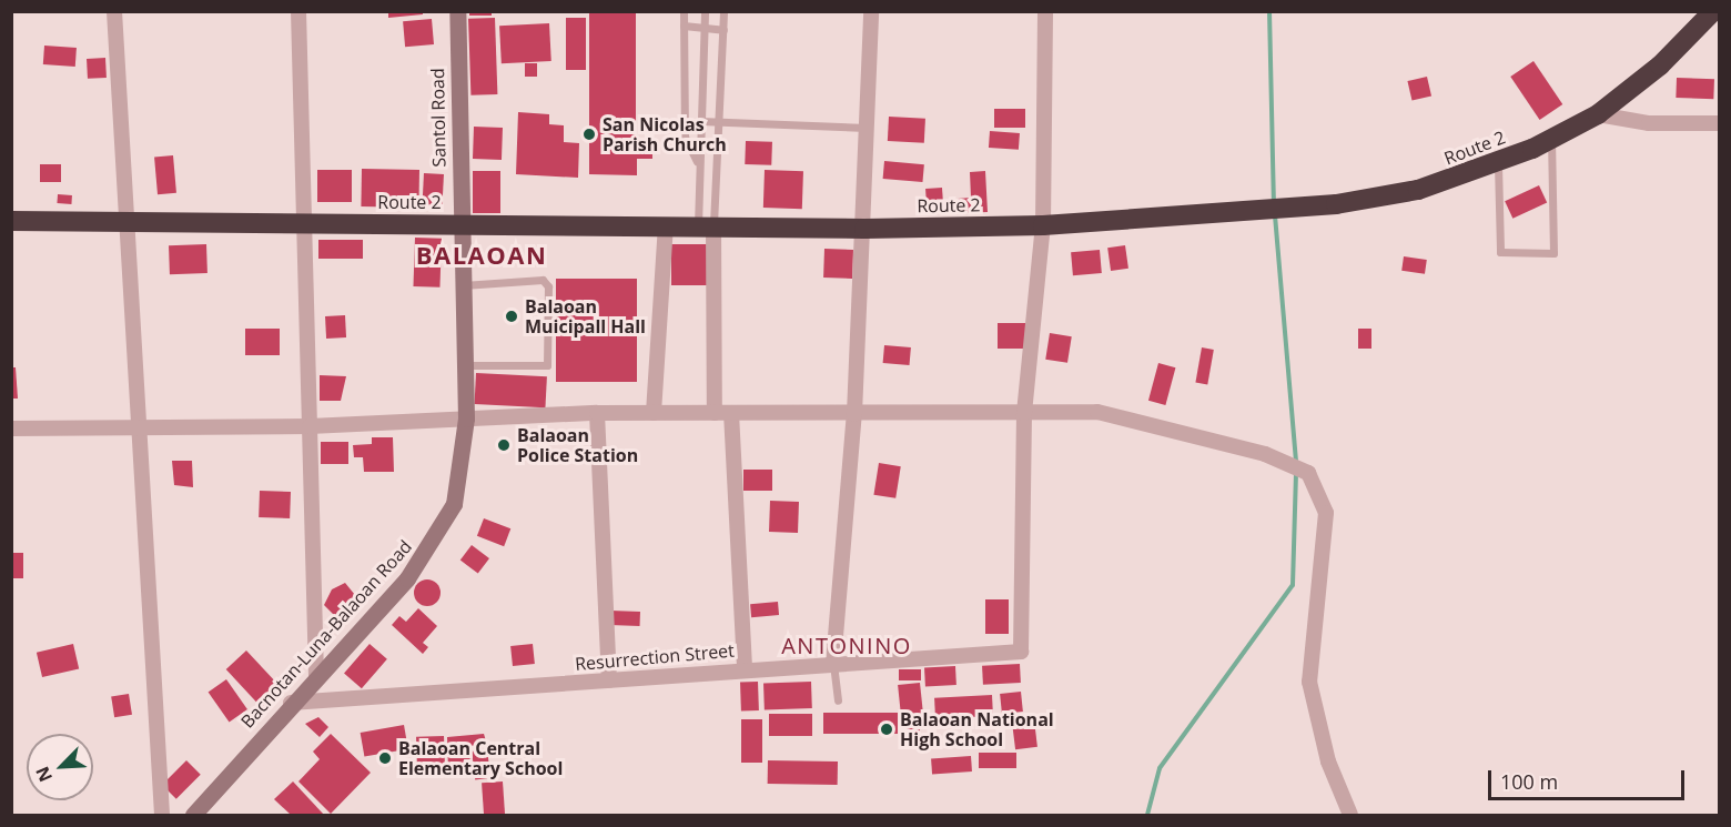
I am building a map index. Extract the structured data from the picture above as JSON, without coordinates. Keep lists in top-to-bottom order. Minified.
{"streets":{"highway":["Route 2"],"main road":["Santol Road","Bacnotan-Luna-Balaoan Road"],"street":["Resurrection Street"]},"crossings":[["Santol Road","Route 2"],["Santol Road","Bacnotan-Luna-Balaoan Road"],["Route 2","Bacnotan-Luna-Balaoan Road"],["Bacnotan-Luna-Balaoan Road","Resurrection Street"]],"districts":["BALAOAN","ANTONINO"],"places":["San Nicolas Parish Church","Balaoan Muicipall Hall","Balaoan Police Station","Balaoan National High School","Balaoan Central Elementary School"],"scale_bar":"100 m","north":"bottom left"}
